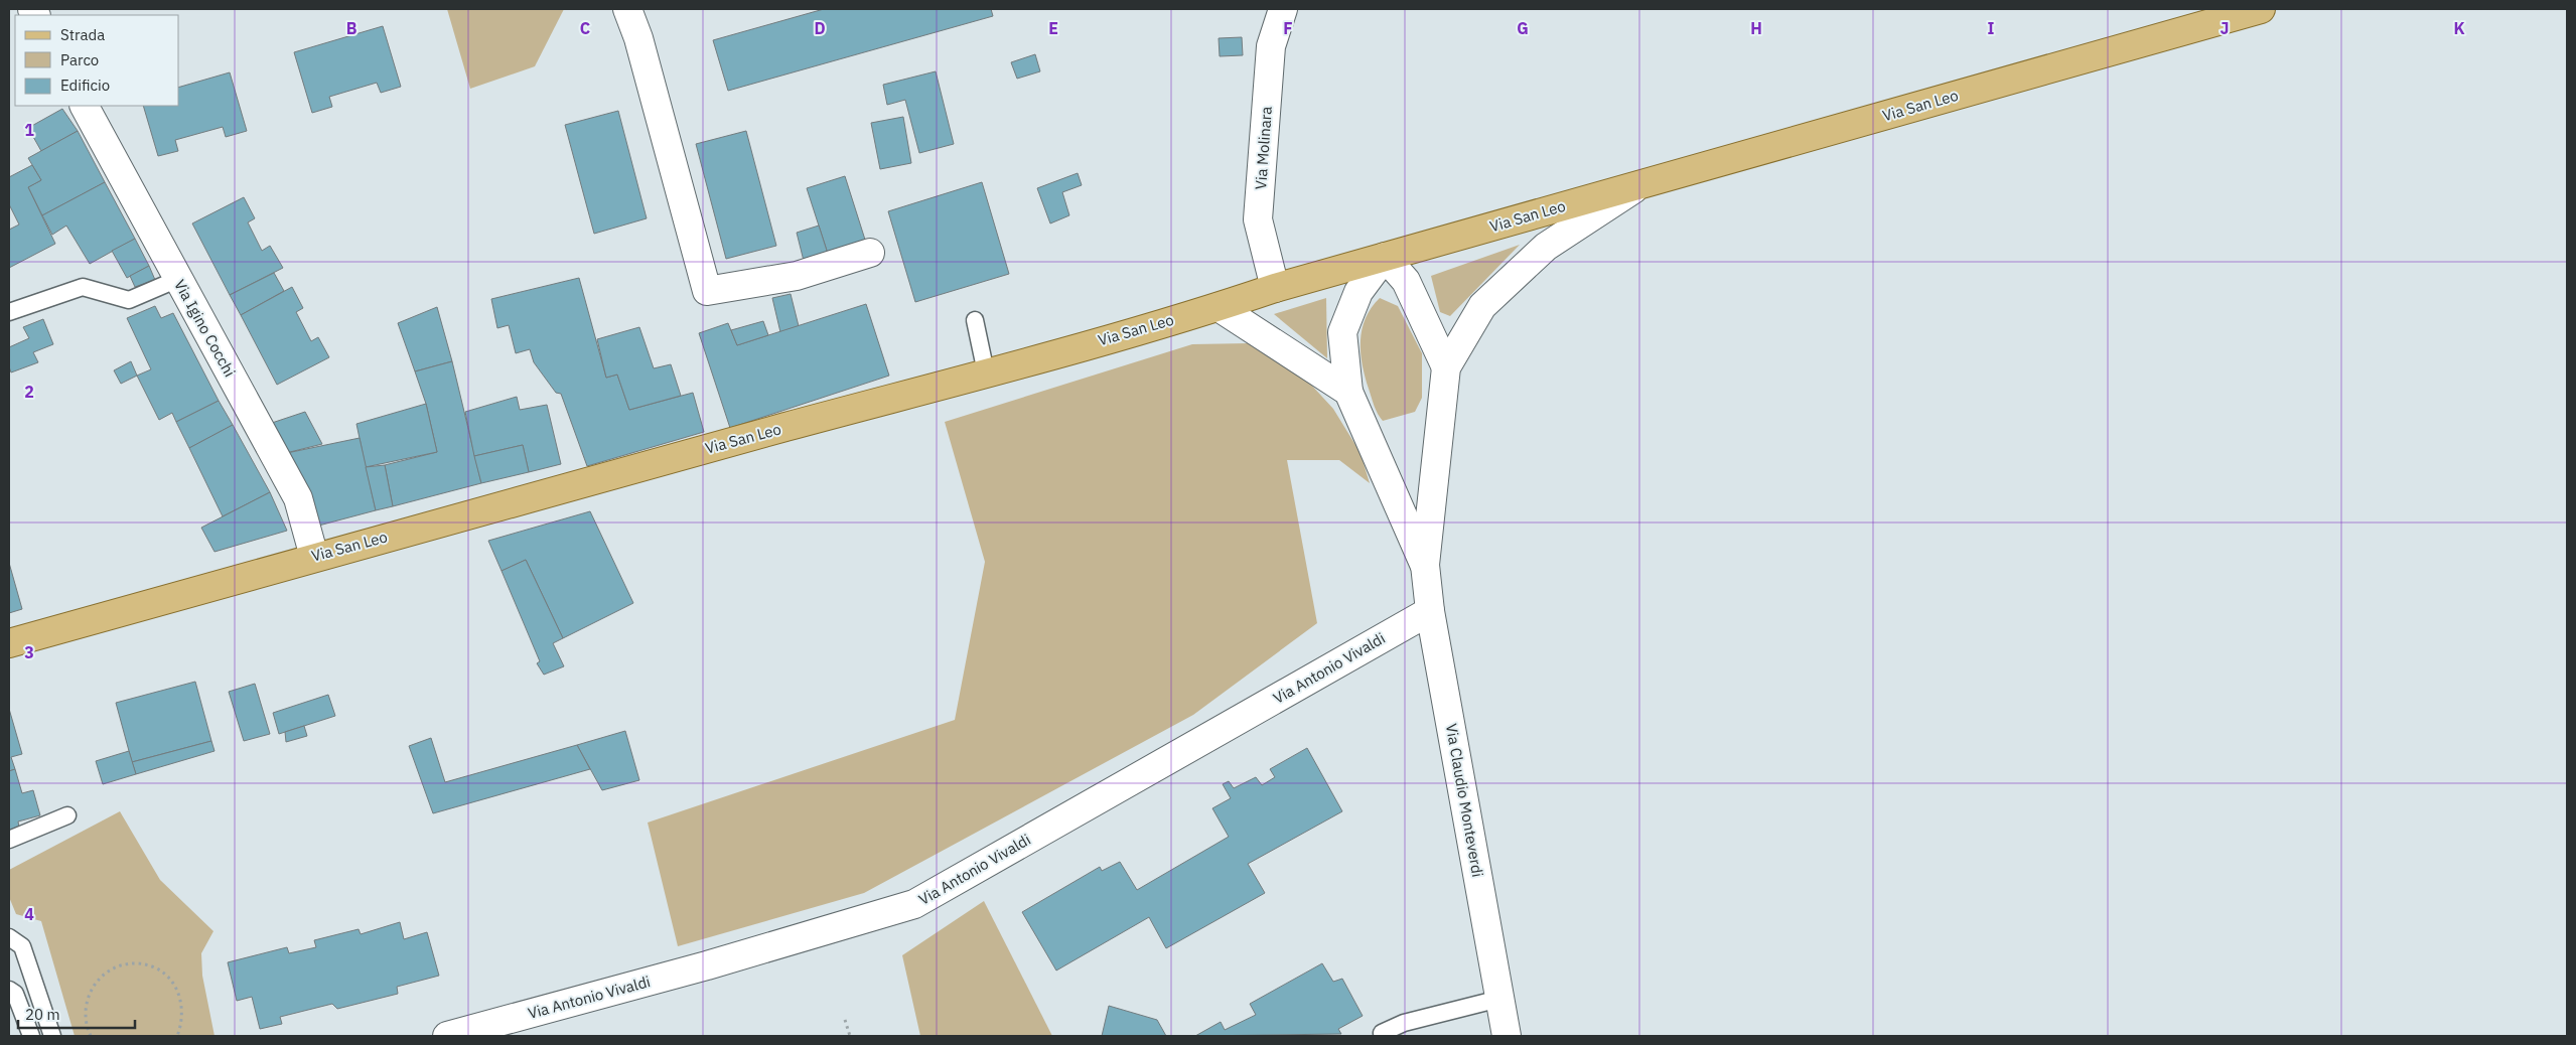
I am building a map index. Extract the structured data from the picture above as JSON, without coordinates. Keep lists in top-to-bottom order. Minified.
{"streets":{"main road":["Via San Leo"],"street":["Via Molinara","Via Igino Cocchi","Via Antonio Vivaldi","Via Claudio Monteverdi"]},"crossings":[["Via San Leo","Via Molinara"],["Via San Leo","Via Igino Cocchi"],["Via Antonio Vivaldi","Via Claudio Monteverdi"]],"legend":["Strada","Parco","Edificio"],"scale_bar":"20 m","grid":{"columns":["B","C","D","E","F","G","H","I","J","K"],"rows":["1","2","3","4"]}}
